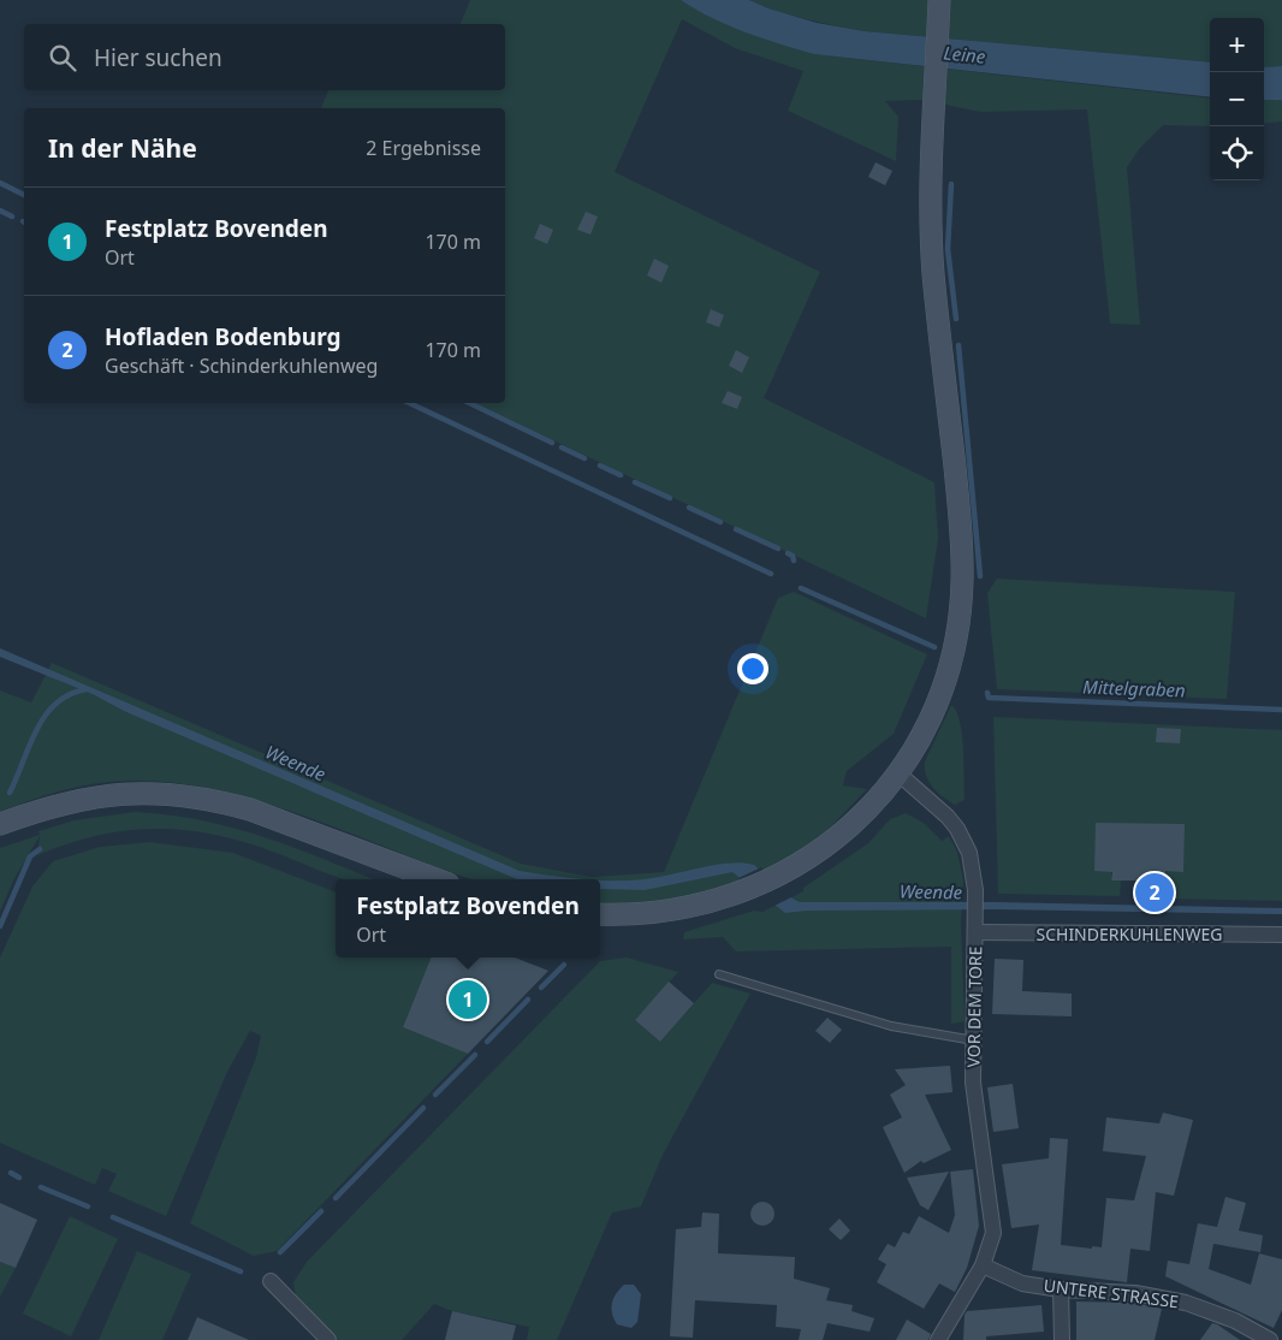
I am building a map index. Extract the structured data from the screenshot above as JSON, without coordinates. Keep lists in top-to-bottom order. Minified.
{"streets":{"street":["SCHINDERKUHLENWEG","VOR DEM TORE","UNTERE STRASSE"]},"crossings":[["SCHINDERKUHLENWEG","VOR DEM TORE"],["VOR DEM TORE","UNTERE STRASSE"]],"water":["Leine","Mittelgraben","Weende"],"page":{"map_buttons":["+","−"],"search":"Hier suchen","heading":["In der Nähe","2 Ergebnisse"],"list":[{"mark":"1","name":"Festplatz Bovenden","note":"Ort","value":"170 m"},{"mark":"2","name":"Hofladen Bodenburg","note":"Geschäft · Schinderkuhlenweg","value":"170 m"}],"pins":["2","1"],"popup":["Festplatz Bovenden","Ort"]}}
